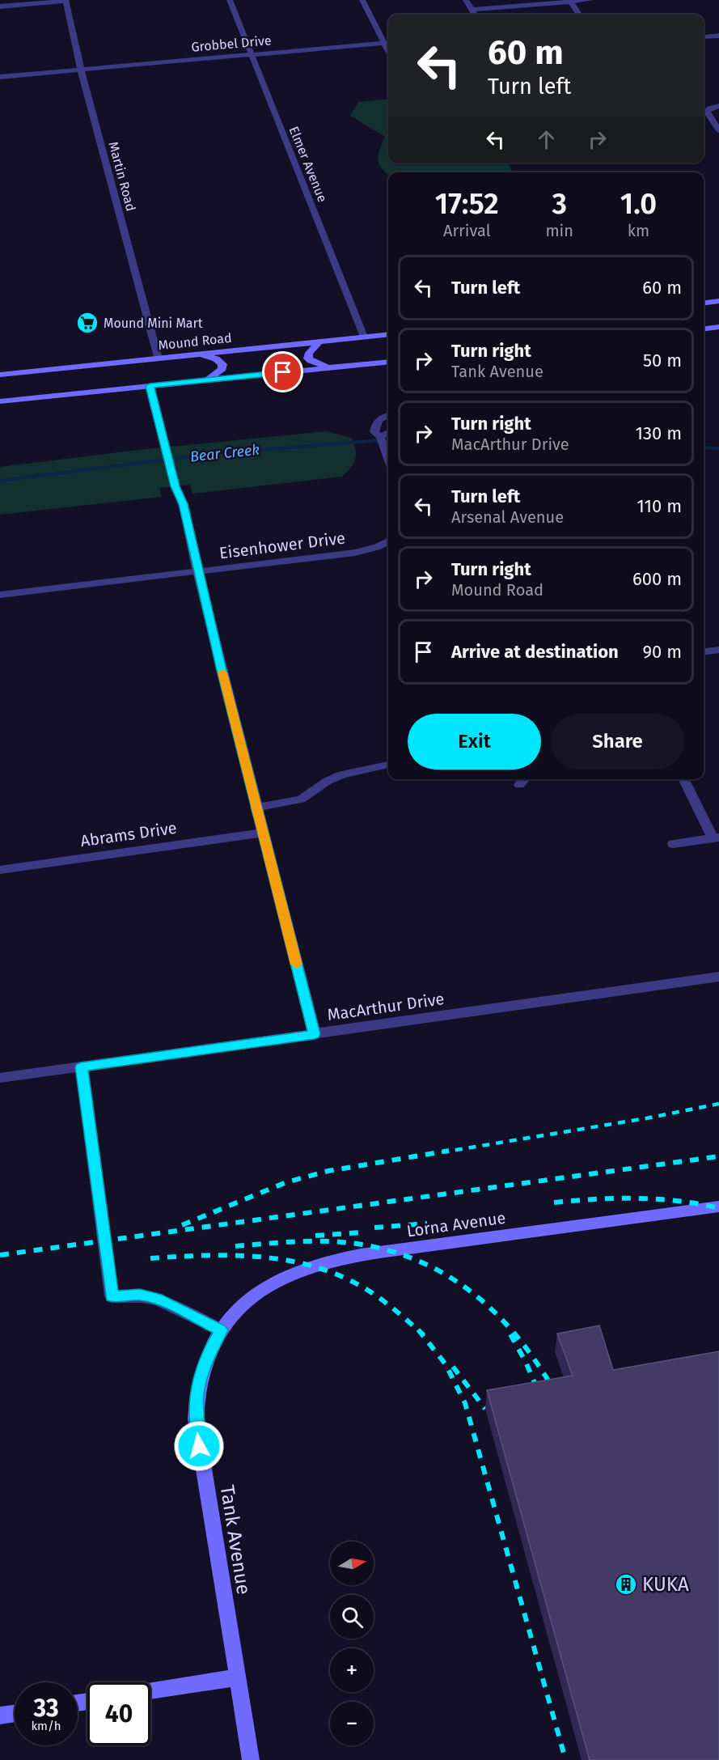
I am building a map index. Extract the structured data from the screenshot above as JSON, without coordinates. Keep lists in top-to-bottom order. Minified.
{"streets":{"main road":["Mound Road","Lorna Avenue","Tank Avenue"],"street":["Grobbel Drive","Elmer Avenue","Martin Road","Eisenhower Drive","Abrams Drive","MacArthur Drive"]},"crossings":[["Grobbel Drive","Elmer Avenue"],["Grobbel Drive","Martin Road"],["Elmer Avenue","Mound Road"],["Martin Road","Mound Road"],["Lorna Avenue","Tank Avenue"]],"water":["Bear Creek"],"places":{"supermarket":["Mound Mini Mart"],"building":["KUKA"]},"north":"right","page":{"turn":["60 m","Turn left"],"eta":["17:52","Arrival","3","min","1.0","km"],"list":[{"name":"Turn left","value":"60 m"},{"name":"Turn right","note":"Tank Avenue","value":"50 m"},{"name":"Turn right","note":"MacArthur Drive","value":"130 m"},{"name":"Turn left","note":"Arsenal Avenue","value":"110 m"},{"name":"Turn right","note":"Mound Road","value":"600 m"},{"name":"Arrive at destination","value":"90 m"}],"buttons":["Exit","Share"],"map_buttons":["+","−"],"speed":"33 km/h","limit":"40"}}
